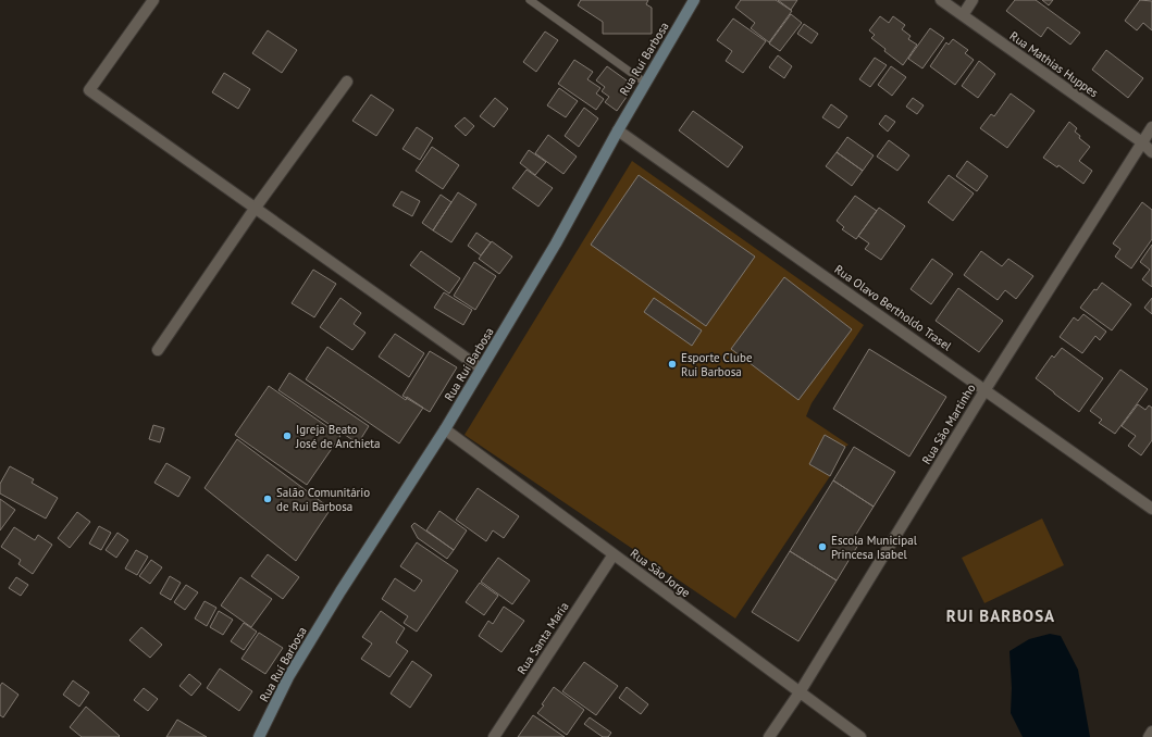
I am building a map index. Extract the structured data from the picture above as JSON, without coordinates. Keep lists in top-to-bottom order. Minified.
{"streets":{"main road":["Rua Ruí Barbosa"],"street":["Rua Mathias Huppes","Rua Olavo Bertholdo Trasel","Rua São Martinho","Rua São Jorge","Rua Santa Maria"]},"crossings":[["Rua Ruí Barbosa","Rua Olavo Bertholdo Trasel"],["Rua Ruí Barbosa","Rua São Jorge"],["Rua Mathias Huppes","Rua São Martinho"],["Rua Olavo Bertholdo Trasel","Rua São Martinho"],["Rua São Martinho","Rua São Jorge"],["Rua São Jorge","Rua Santa Maria"]],"districts":["RUI BARBOSA"],"places":["Esporte Clube Rui Barbosa","Igreja Beato José de Anchieta","Salão Comunitário de Rui Barbosa","Escola Municipal Princesa Isabel"]}
